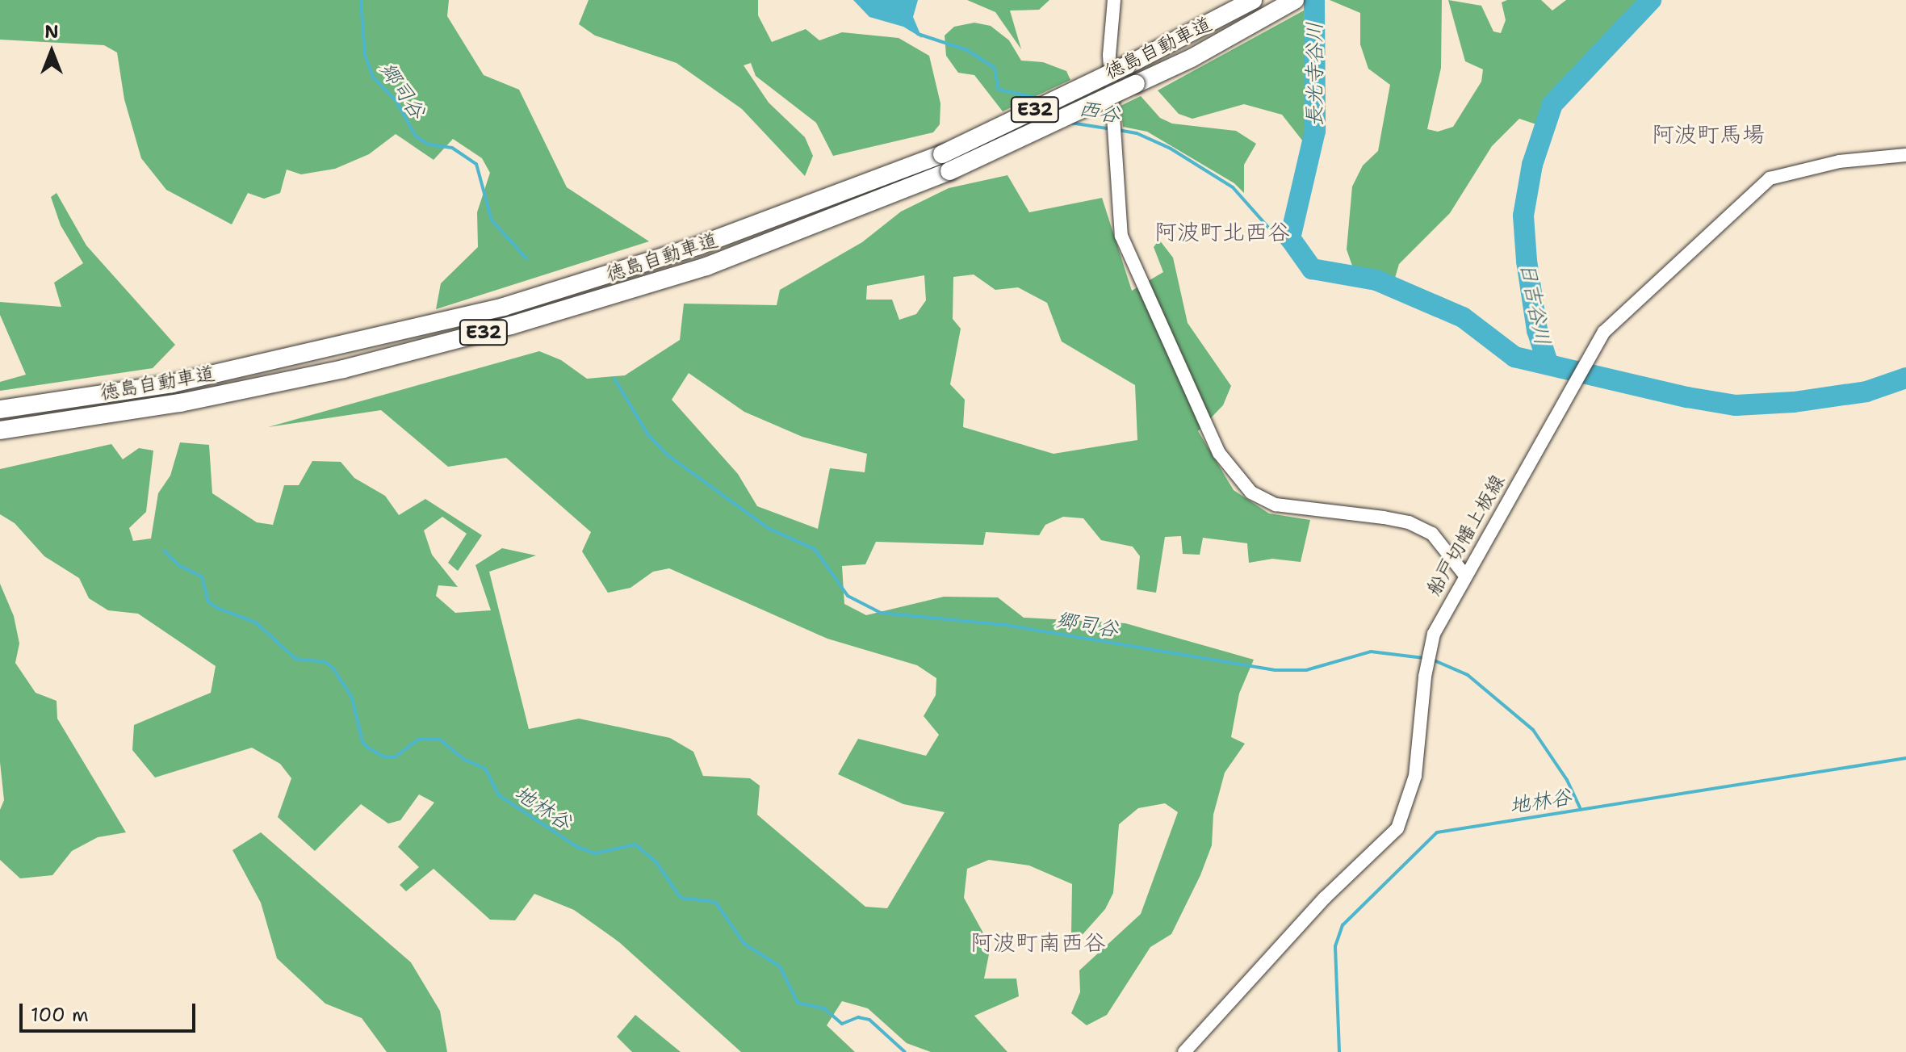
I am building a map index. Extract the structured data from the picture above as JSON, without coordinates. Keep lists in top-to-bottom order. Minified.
{"streets":{"highway":["徳島自動車道","E32"],"main road":["船戸切幡上板線"]},"districts":["阿波町馬場","阿波町北西谷","阿波町南西谷"],"water":["長光寺谷川","郷司谷","西谷","日吉谷川","地林谷"],"scale_bar":"100 m","north":"top"}
